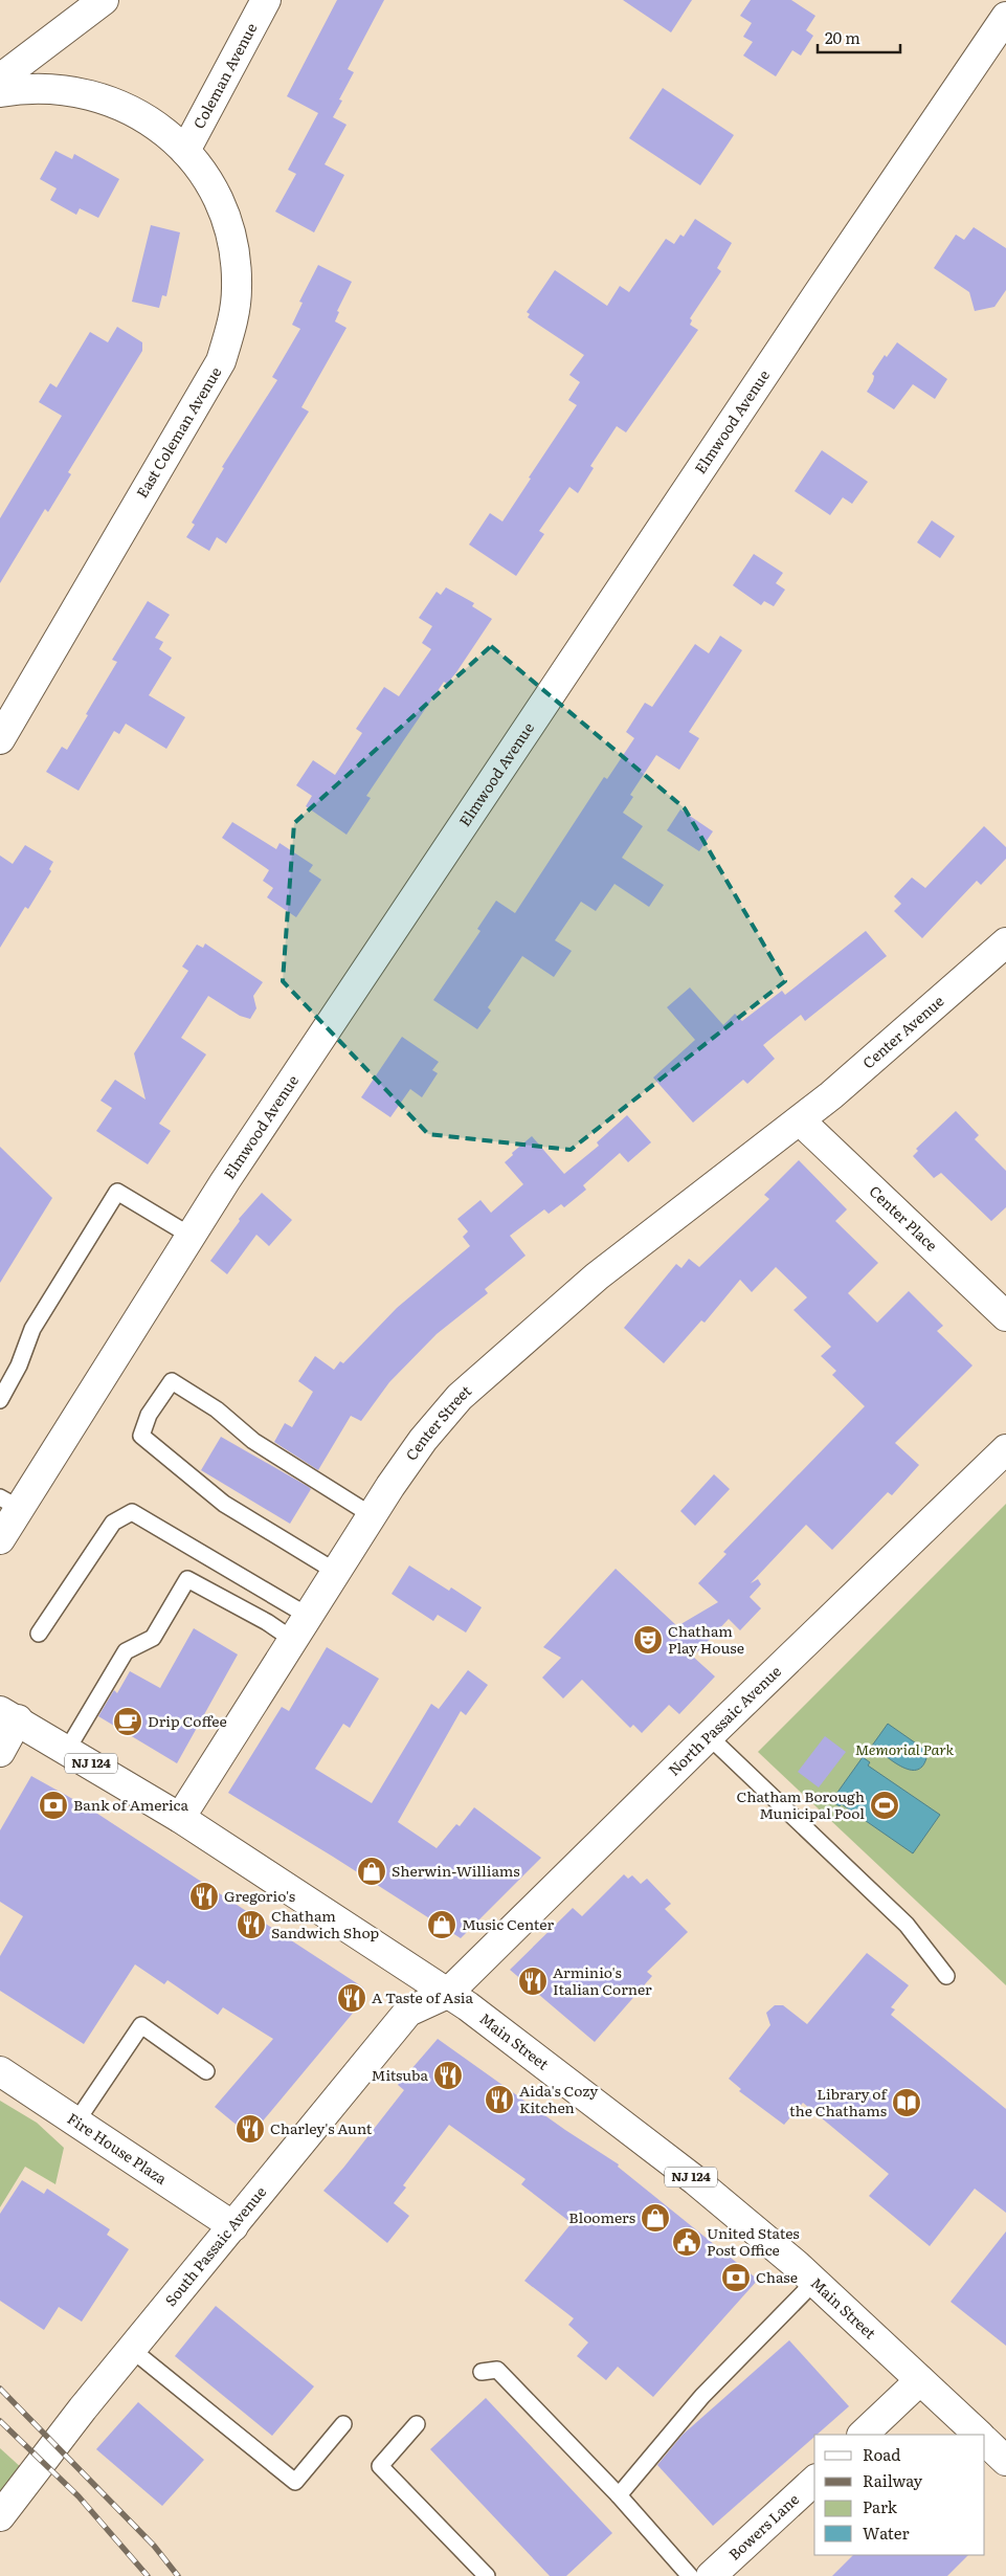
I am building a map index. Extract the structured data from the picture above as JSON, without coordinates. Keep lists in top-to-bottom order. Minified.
{"streets":{"street":["Coleman Avenue","Elmwood Avenue","East Coleman Avenue","Center Avenue","Center Place","Center Street","North Passaic Avenue","NJ 124","Main Street","Fire House Plaza","South Passaic Avenue","Bowers Lane"]},"crossings":[["Coleman Avenue","East Coleman Avenue"],["Center Avenue","Center Place"],["Center Avenue","Center Street"],["Center Place","Center Street"],["Center Street","Main Street"],["North Passaic Avenue","Main Street"],["North Passaic Avenue","South Passaic Avenue"],["Main Street","South Passaic Avenue"],["Fire House Plaza","South Passaic Avenue"]],"parks":["Memorial Park"],"places":{"theatre":["Chatham Play House"],"cafe":["Drip Coffee"],"bank":["Bank of America","Chase"],"sports":["Chatham Borough Municipal Pool"],"shop":["Sherwin-Williams","Music Center","Bloomers"],"restaurant":["Gregorio's","Chatham Sandwich Shop","Arminio's Italian Corner","A Taste of Asia","Mitsuba","Aida's Cozy Kitchen","Charley's Aunt"],"library":["Library of the Chathams"],"public building":["United States Post Office"]},"legend":["Road","Railway","Park","Water"],"scale_bar":"20 m"}
